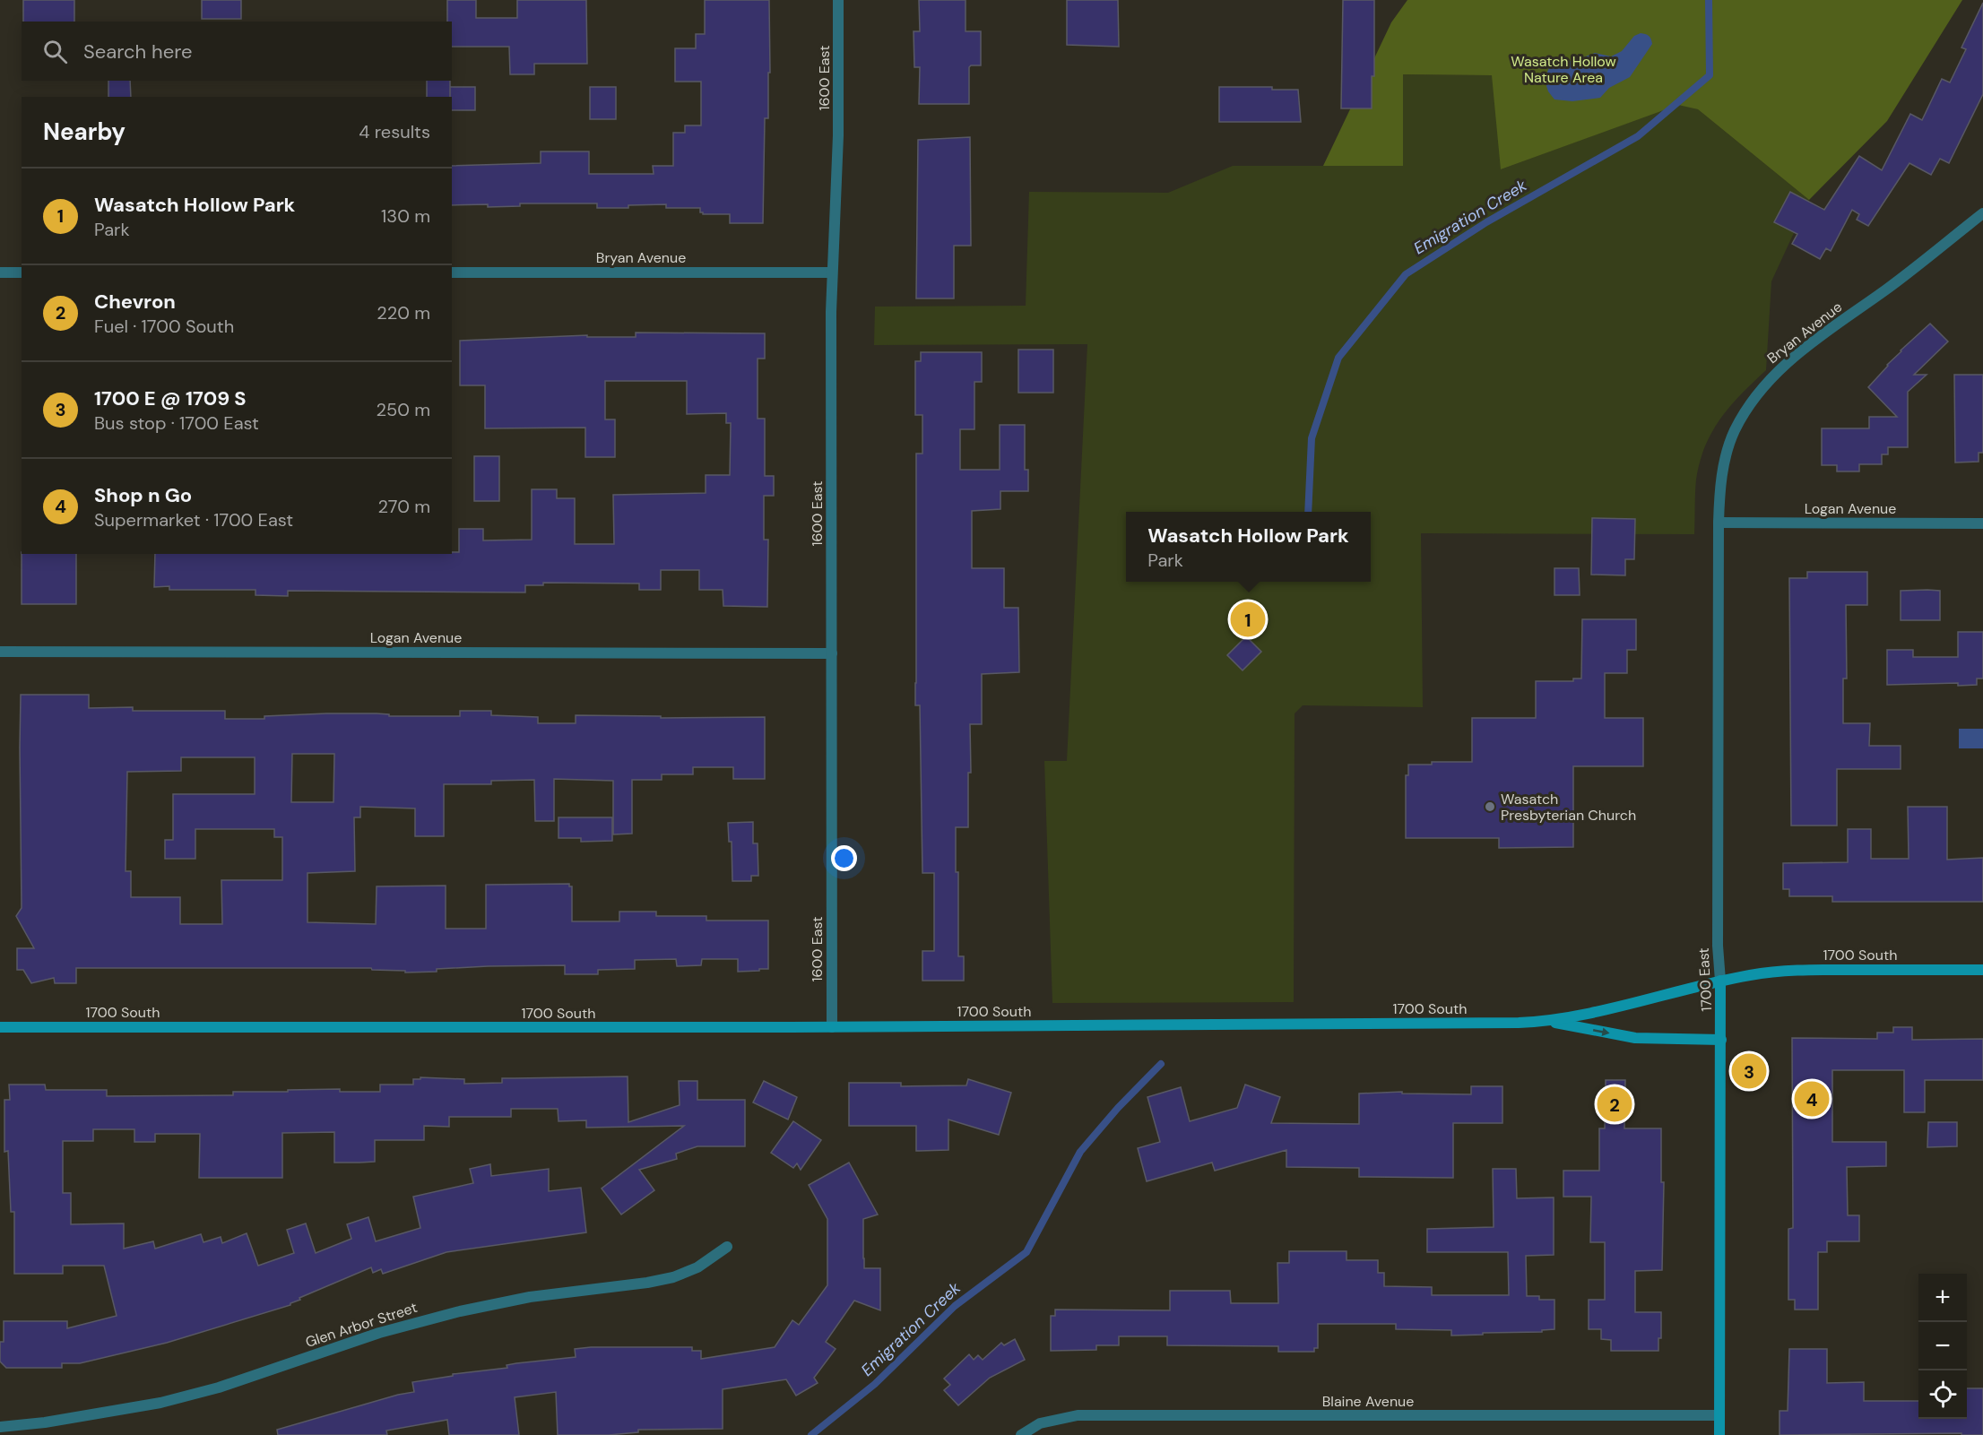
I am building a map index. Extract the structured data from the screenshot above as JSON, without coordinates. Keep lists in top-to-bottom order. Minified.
{"streets":{"street":["1600 East","Bryan Avenue","Logan Avenue","1700 South","1700 East","Glen Arbor Street","Blaine Avenue"]},"crossings":[["1600 East","Bryan Avenue"],["1600 East","Logan Avenue"],["1600 East","1700 South"],["Bryan Avenue","Logan Avenue"],["Bryan Avenue","1700 East"],["Logan Avenue","1700 East"],["1700 South","1700 East"],["1700 East","Blaine Avenue"]],"water":["Emigration Creek"],"parks":["Wasatch Hollow Nature Area"],"places":["Wasatch Presbyterian Church"],"page":{"search":"Search here","heading":["Nearby","4 results"],"list":[{"mark":"1","name":"Wasatch Hollow Park","note":"Park","value":"130 m"},{"mark":"2","name":"Chevron","note":"Fuel · 1700 South","value":"220 m"},{"mark":"3","name":"1700 E @ 1709 S","note":"Bus stop · 1700 East","value":"250 m"},{"mark":"4","name":"Shop n Go","note":"Supermarket · 1700 East","value":"270 m"}],"popup":["Wasatch Hollow Park","Park"],"pins":["1","3","4","2"],"map_buttons":["+","−"]}}
